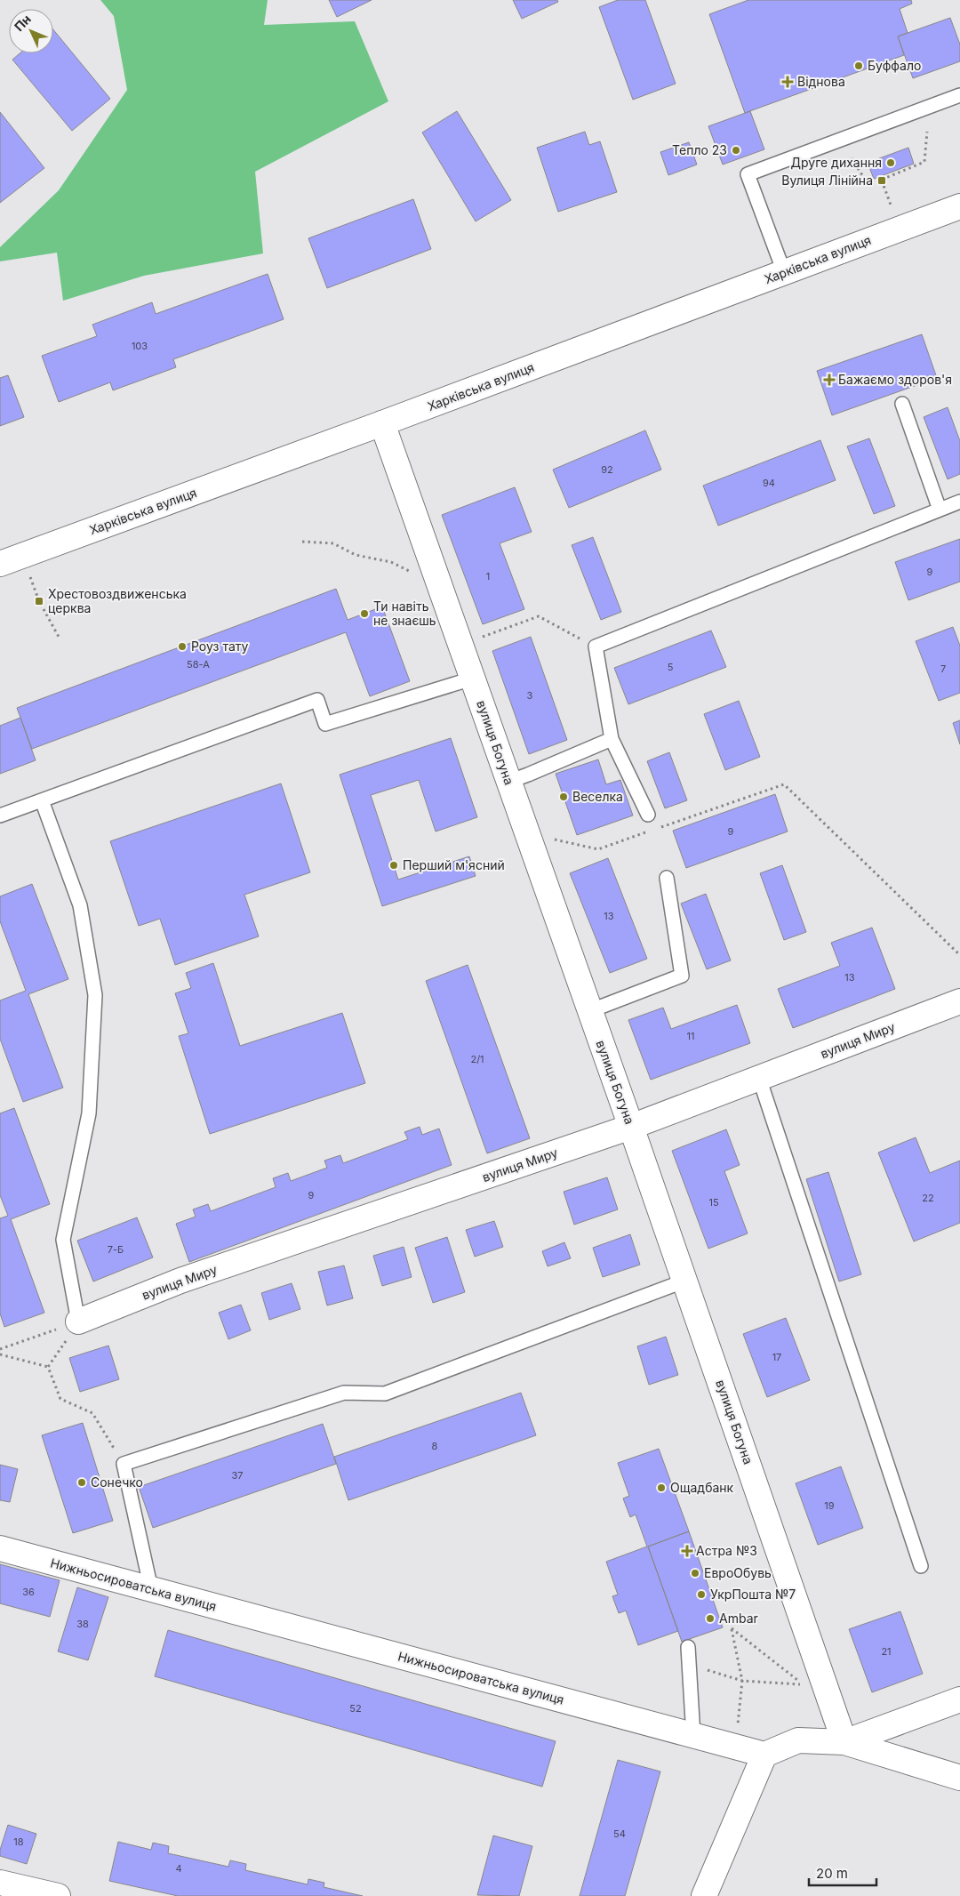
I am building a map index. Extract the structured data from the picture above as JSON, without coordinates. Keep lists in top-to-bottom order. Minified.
{"streets":{"main road":["Харківська вулиця","вулиця Богуна","вулиця Миру","Нижньосироватська вулиця"]},"crossings":[["Харківська вулиця","вулиця Богуна"],["вулиця Богуна","вулиця Миру"]],"places":{"other":["Буффало","Тепло 23","Друге дихання","Ти навіть не знаєшь","Роуз тату","Веселка","Перший м'ясний","Сонечко","Ощадбанк","ЕвроОбувь","УкрПошта №7","Ambar"],"health":["Віднова","Бажаємо здоров'я","Астра №3"],"transit":["Вулиця Лінійна","Хрестовоздвиженська церква"]},"house_numbers":["103","92","94","9","1","58-А","5","7","3","9","13","13","11","2/1","9","22","15","7-Б","17","8","37","19","36","38","21","52","54","18","4"],"scale_bar":"20 m","north":"top left"}
